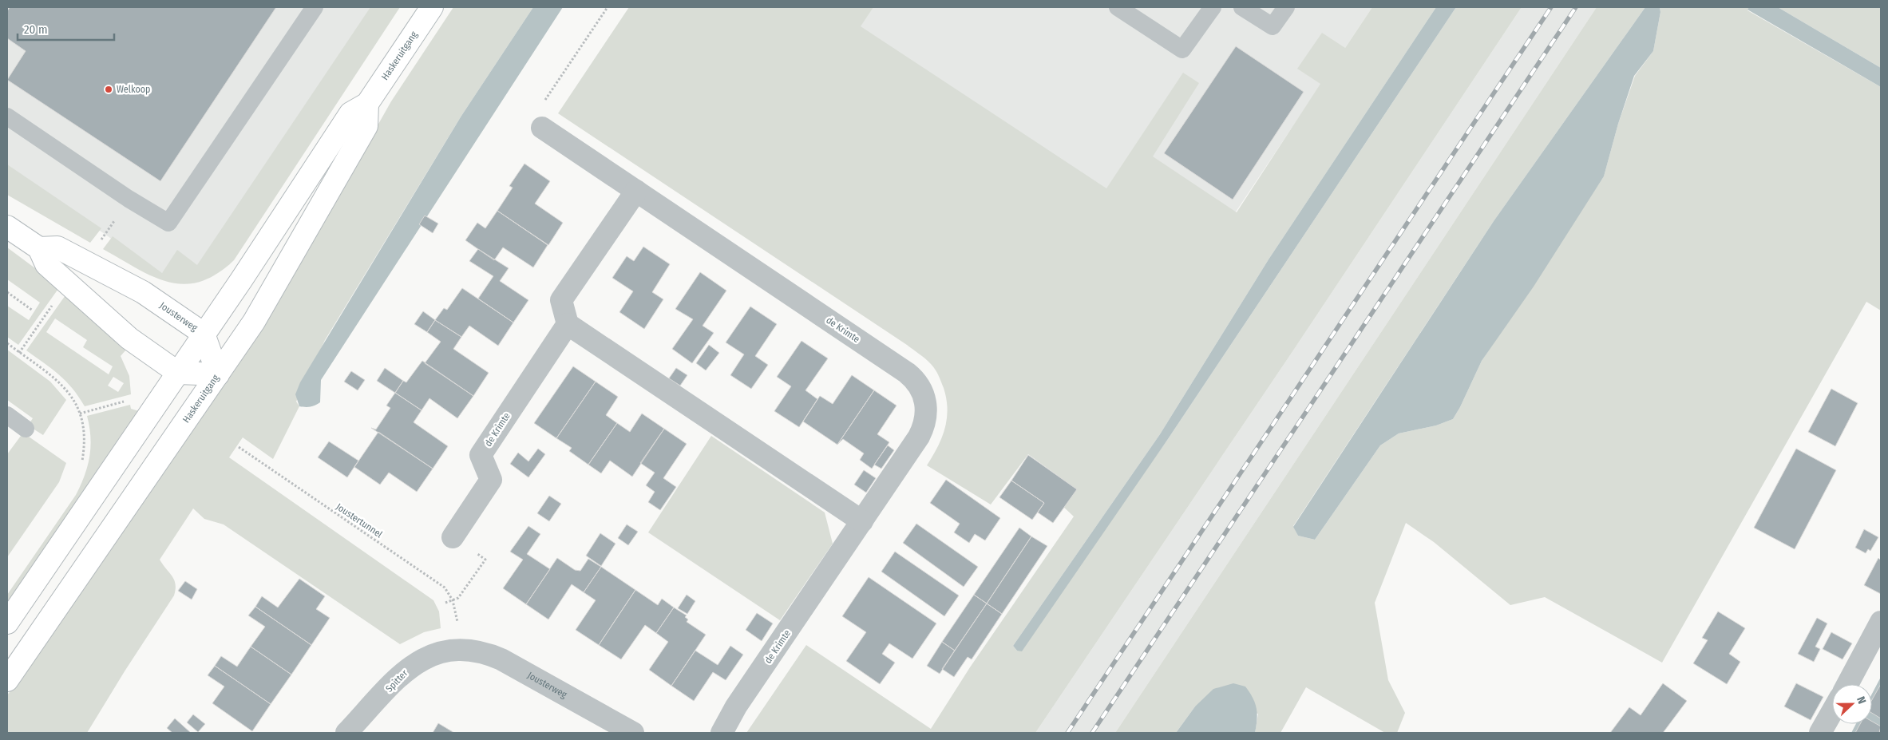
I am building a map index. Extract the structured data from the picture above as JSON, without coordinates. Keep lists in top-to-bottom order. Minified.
{"streets":{"main road":["Haskeruitgang","Jousterweg"],"street":["de Krimte","Spitter"],"path":["Joustertunnel"]},"crossings":[["Haskeruitgang","Jousterweg"],["Jousterweg","Spitter"]],"places":["Welkoop"],"scale_bar":"20 m","north":"right"}
